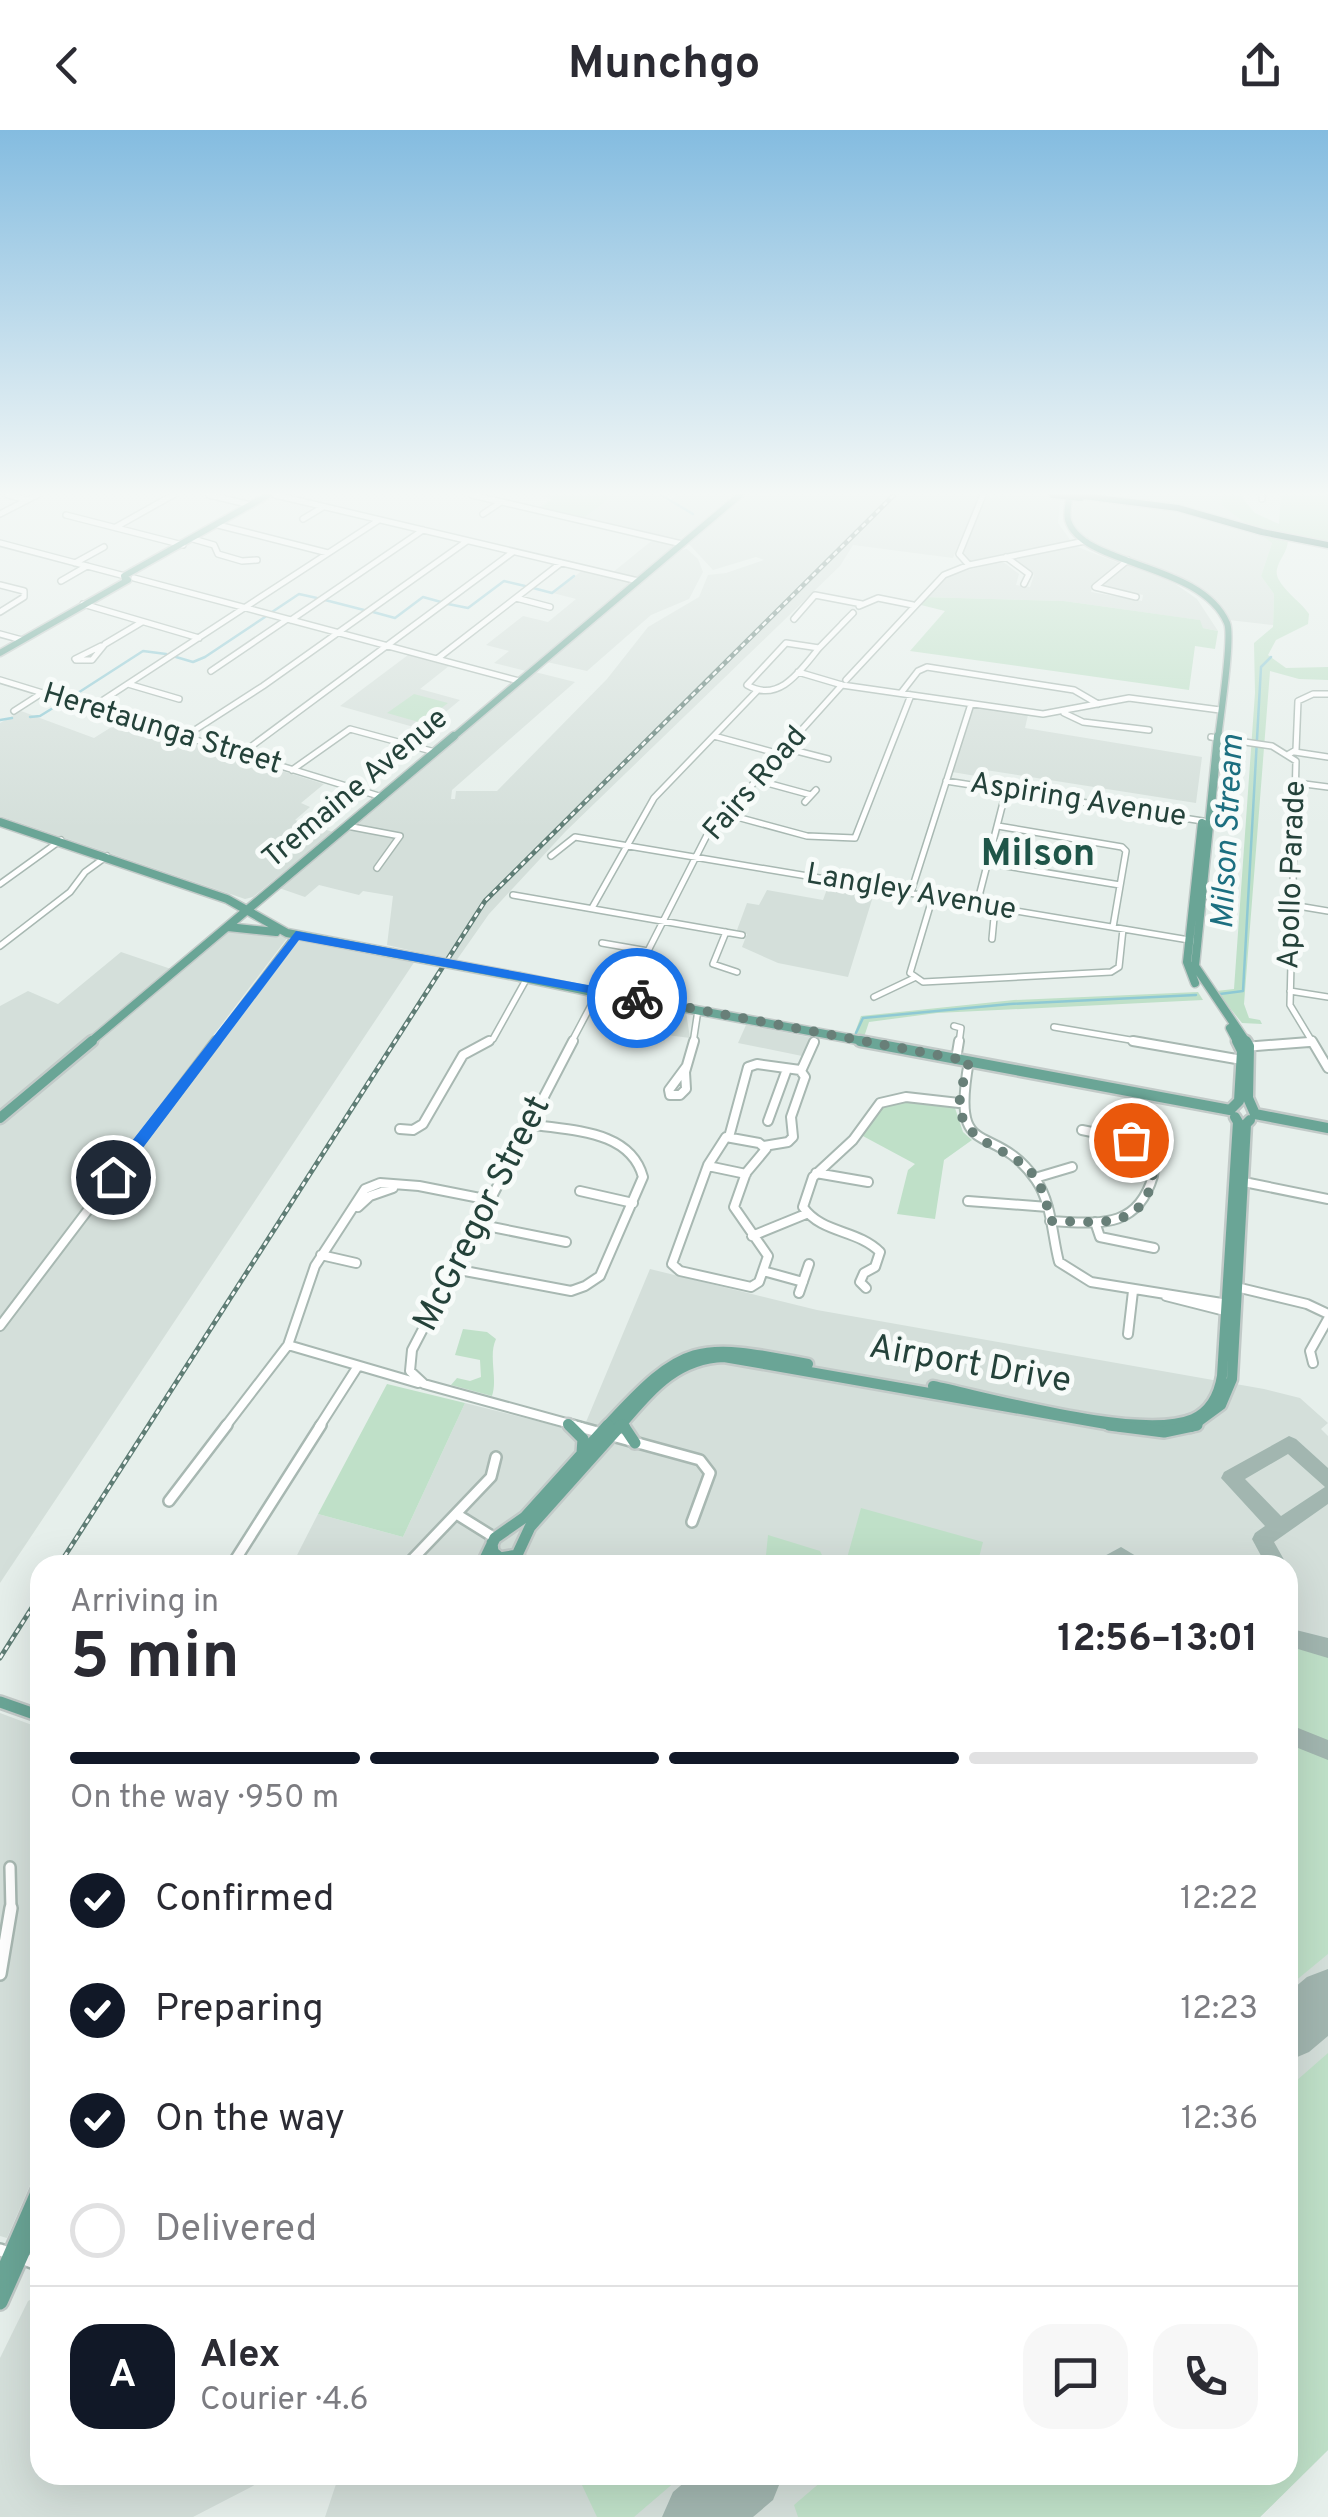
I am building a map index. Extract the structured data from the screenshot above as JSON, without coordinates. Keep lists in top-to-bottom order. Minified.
{"streets":{"main road":["Tremaine Avenue","Airport Drive"],"street":["Heretaunga Street","Fairs Road","Aspiring Avenue","Apollo Parade","Langley Avenue","McGregor Street"]},"crossings":[["Heretaunga Street","Tremaine Avenue"],["Fairs Road","Langley Avenue"],["McGregor Street","Airport Drive"]],"districts":["Milson"],"water":["Milson Stream"],"page":{"header":"Munchgo","heading":["5 min","Arriving in","12:56–13:01"],"panel":["Alex","Courier · 4.6"],"bar":"On the way · 950 m","list":[["Confirmed","12:22"],["Preparing","12:23"],["On the way","12:36"],"Delivered"],"round":"A"}}
